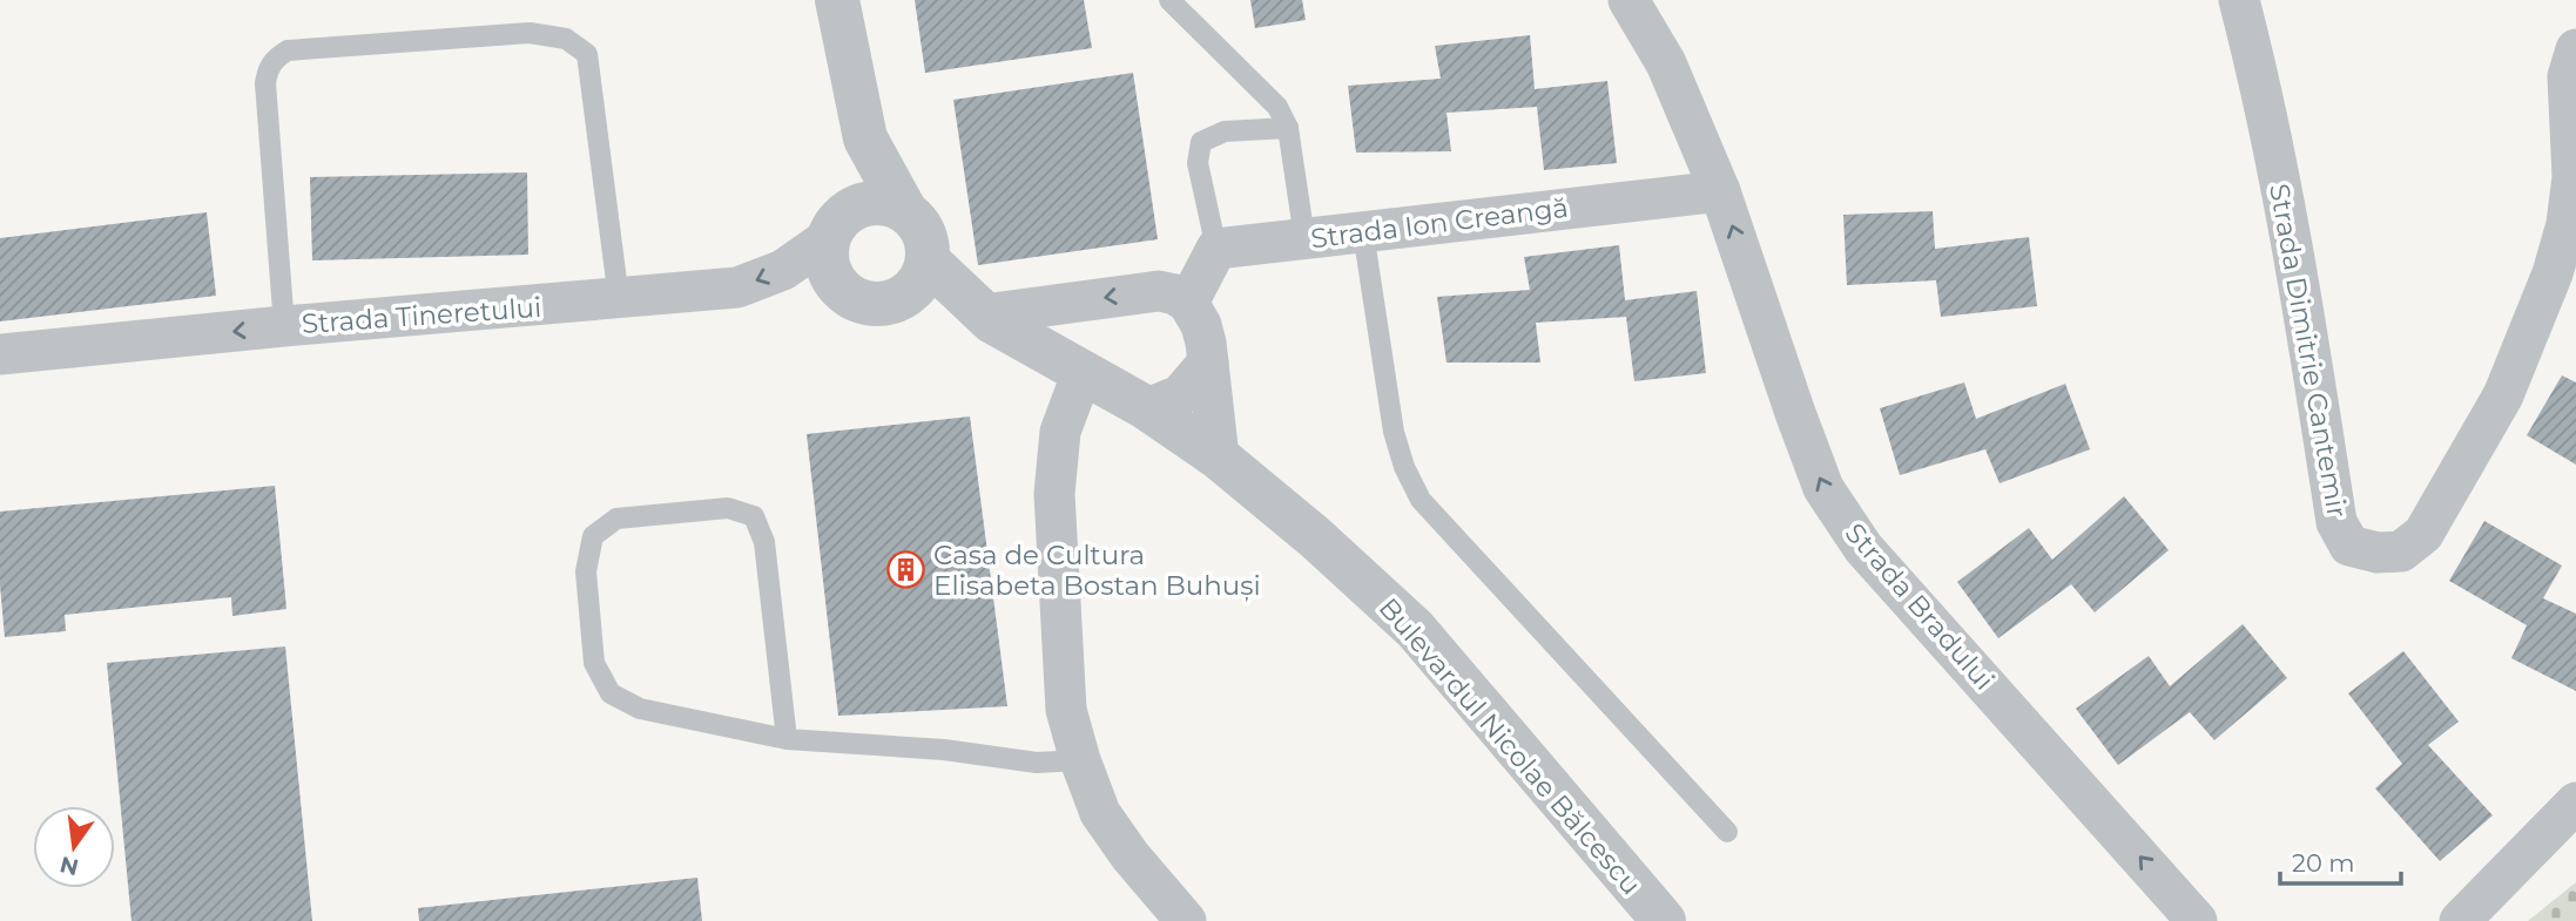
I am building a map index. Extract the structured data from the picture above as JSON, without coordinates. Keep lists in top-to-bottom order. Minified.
{"streets":{"street":["Strada Ion Creangă","Strada Tineretului","Strada Dimitrie Cantemir","Strada Bradului","Bulevardul Nicolae Bălcescu"]},"crossings":[["Strada Ion Creangă","Strada Bradului"],["Strada Tineretului","Bulevardul Nicolae Bălcescu"]],"one_way":["Strada Tineretului","Strada Bradului"],"places":{"building":["Casa de Cultura Elisabeta Bostan Buhuși"]},"scale_bar":"20 m","north":"bottom"}
